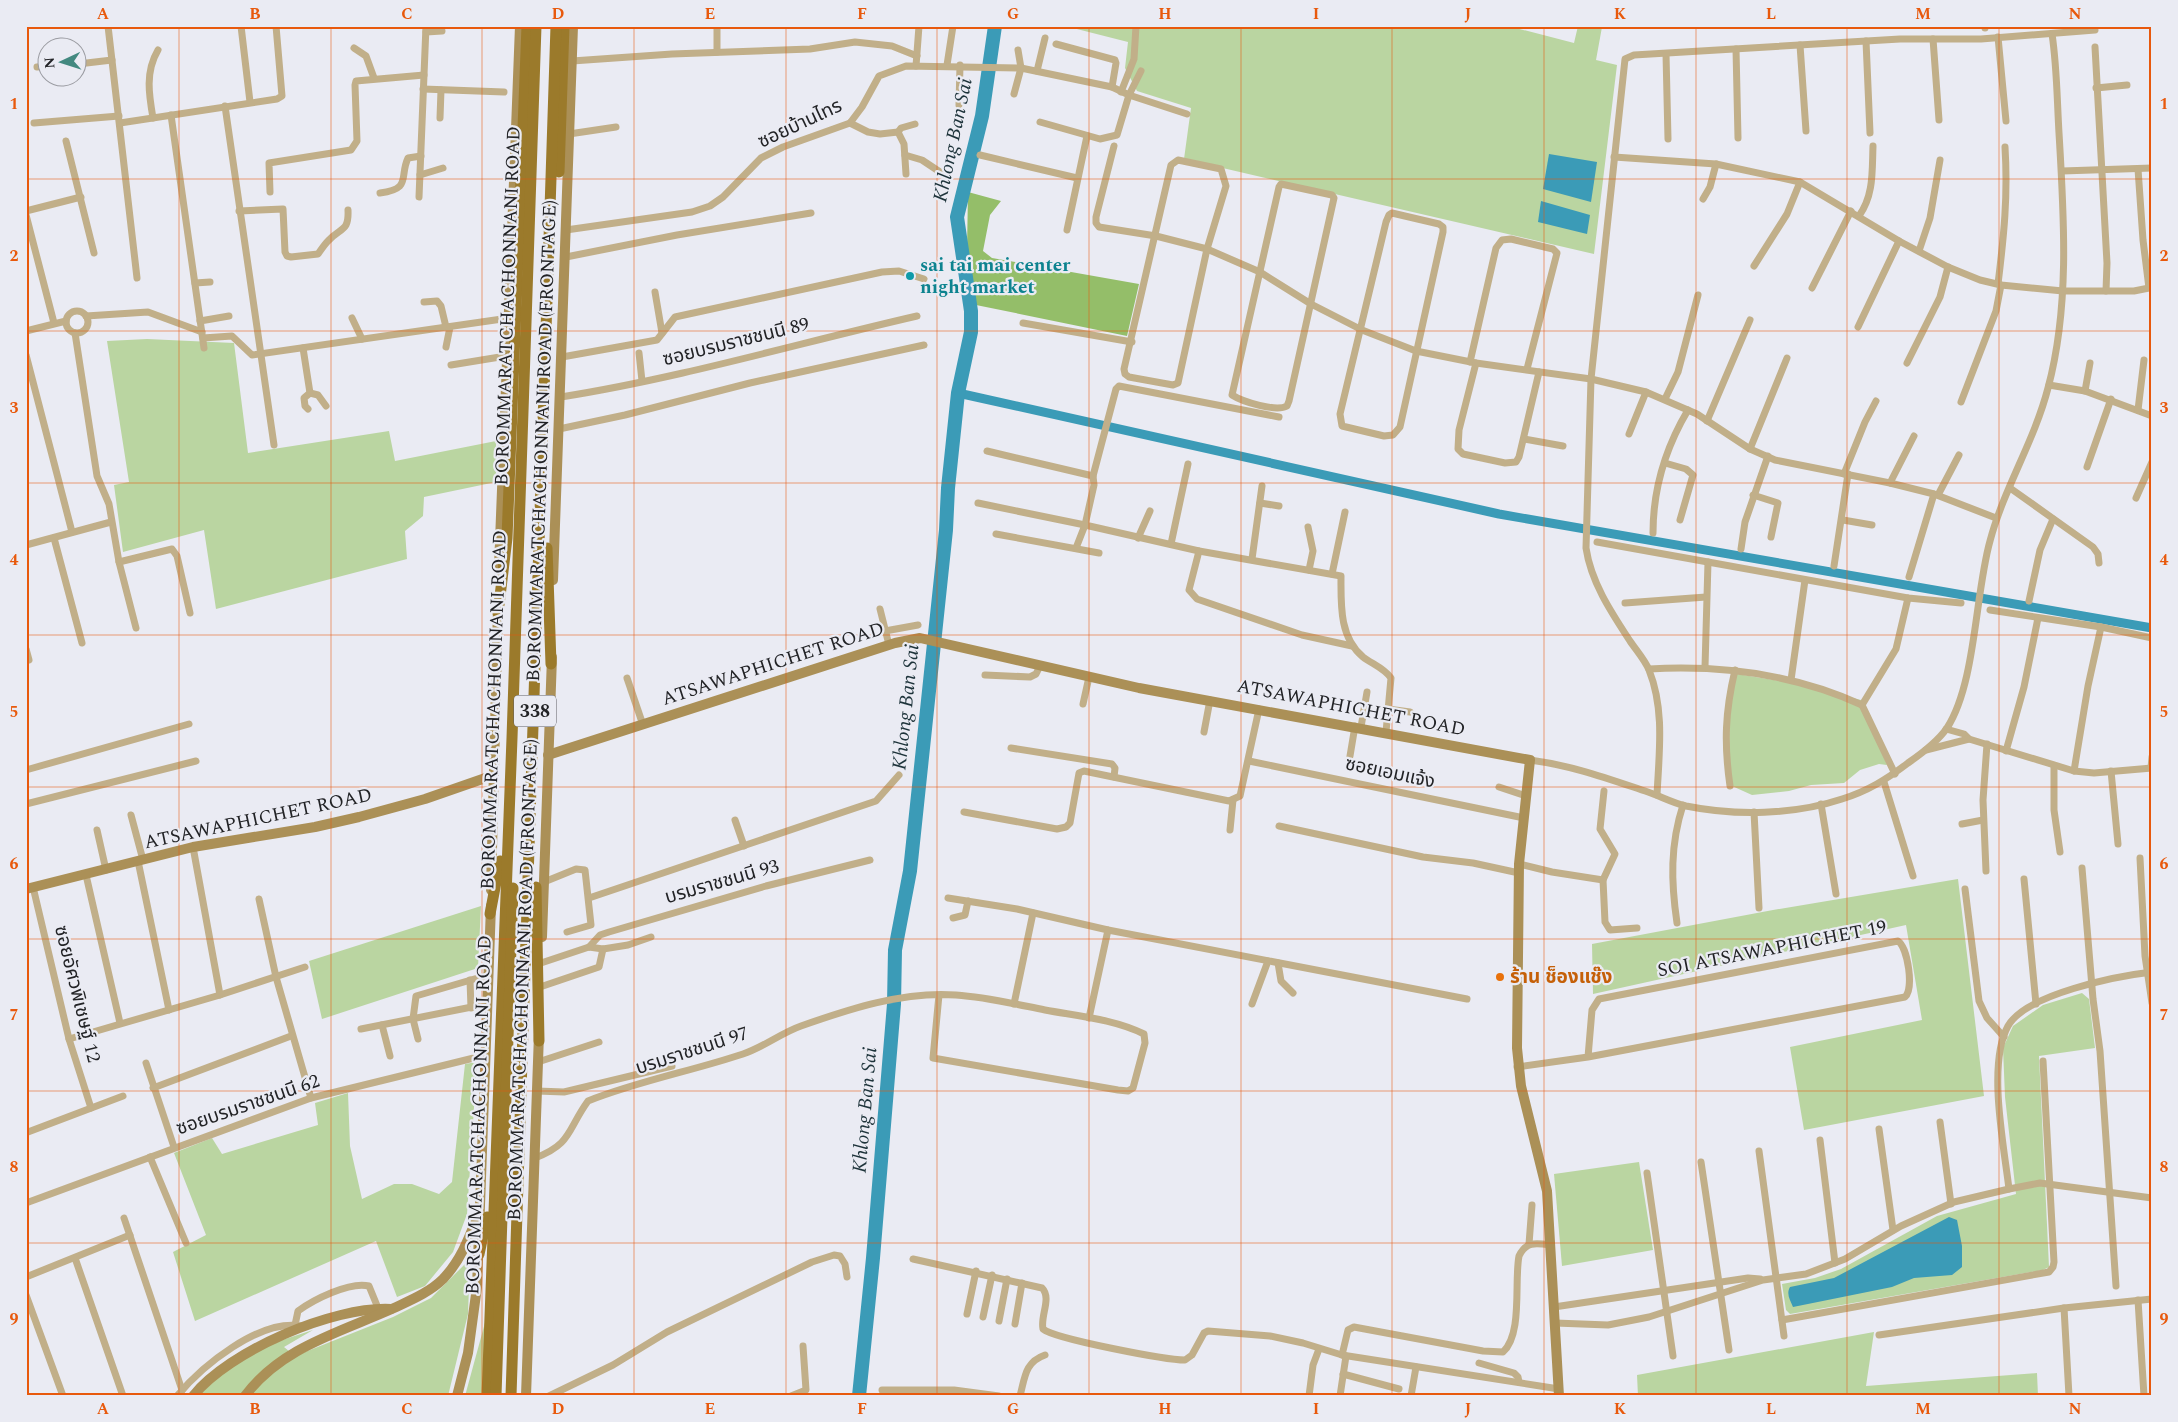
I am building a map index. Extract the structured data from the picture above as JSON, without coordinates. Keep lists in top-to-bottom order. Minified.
{"streets":{"main road":["BOROMMARATCHACHONNANI ROAD","BOROMMARATCHACHONNANI ROAD (FRONTAGE)","ATSAWAPHICHET ROAD","338"],"street":["ซอยบ้านไทร","ซอยบรมราชชนนี 89","ซอยเอมแจ้ง","บรมราชชนนี 93","SOI ATSAWAPHICHET 19","ซอยอัศวพิเชษฐ์ 12","บรมราชชนนี 97","ซอยบรมราชชนนี 62"]},"crossings":[["ซอยบ้านไทร","BOROMMARATCHACHONNANI ROAD (FRONTAGE)"],["ซอยบรมราชชนนี 89","BOROMMARATCHACHONNANI ROAD (FRONTAGE)"],["BOROMMARATCHACHONNANI ROAD (FRONTAGE)","ATSAWAPHICHET ROAD"],["BOROMMARATCHACHONNANI ROAD (FRONTAGE)","บรมราชชนนี 97"],["BOROMMARATCHACHONNANI ROAD (FRONTAGE)","ซอยบรมราชชนนี 62"],["ATSAWAPHICHET ROAD","ซอยอัศวพิเชษฐ์ 12"]],"water":["Khlong Ban Sai"],"places":["sai tai mai center night market","ร้าน ช็องแช๊ง"],"north":"left","grid":{"columns":["A","B","C","D","E","F","G","H","I","J","K","L","M","N"],"rows":["1","2","3","4","5","6","7","8","9"]}}
